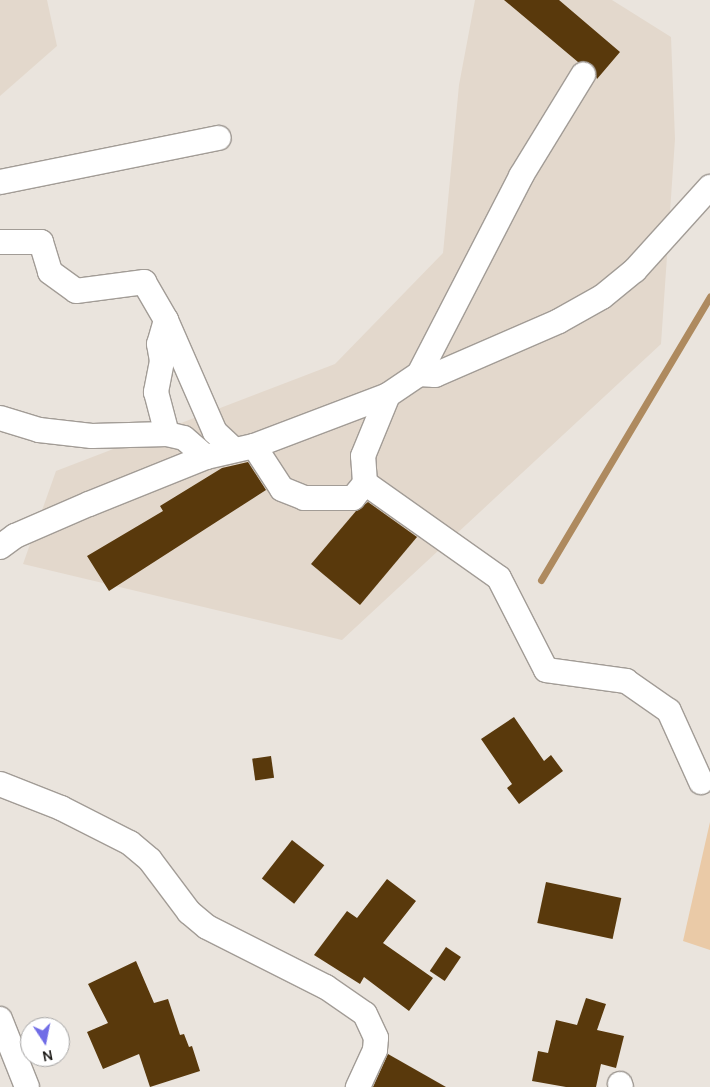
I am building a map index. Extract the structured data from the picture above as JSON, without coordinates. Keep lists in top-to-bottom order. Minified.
{"north":"bottom"}
